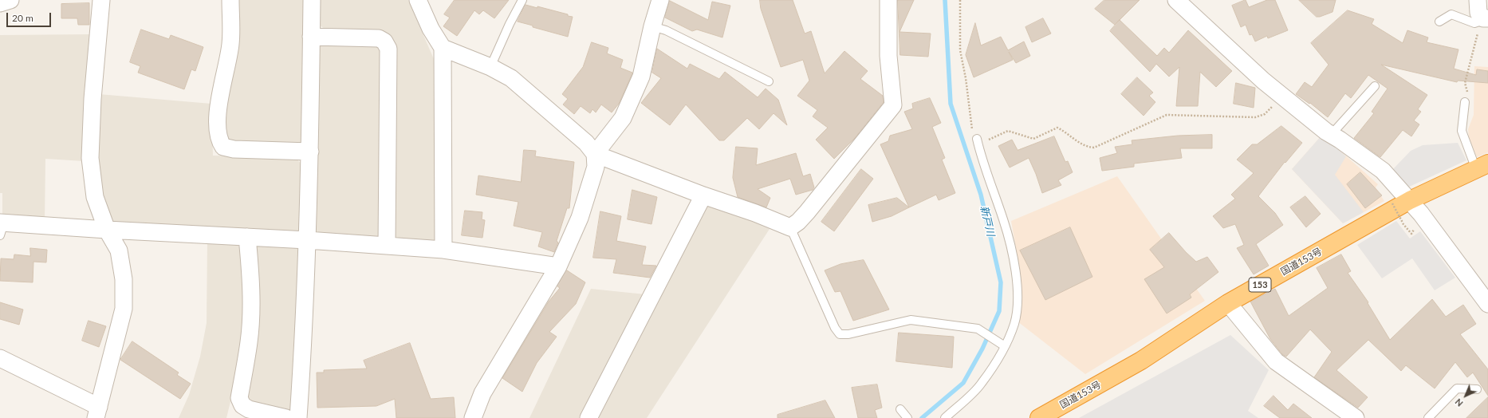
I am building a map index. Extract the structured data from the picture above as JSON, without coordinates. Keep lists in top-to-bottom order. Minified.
{"streets":{"highway":["国道153号","153"]},"water":["新戸川"],"scale_bar":"20 m","north":"bottom left"}
